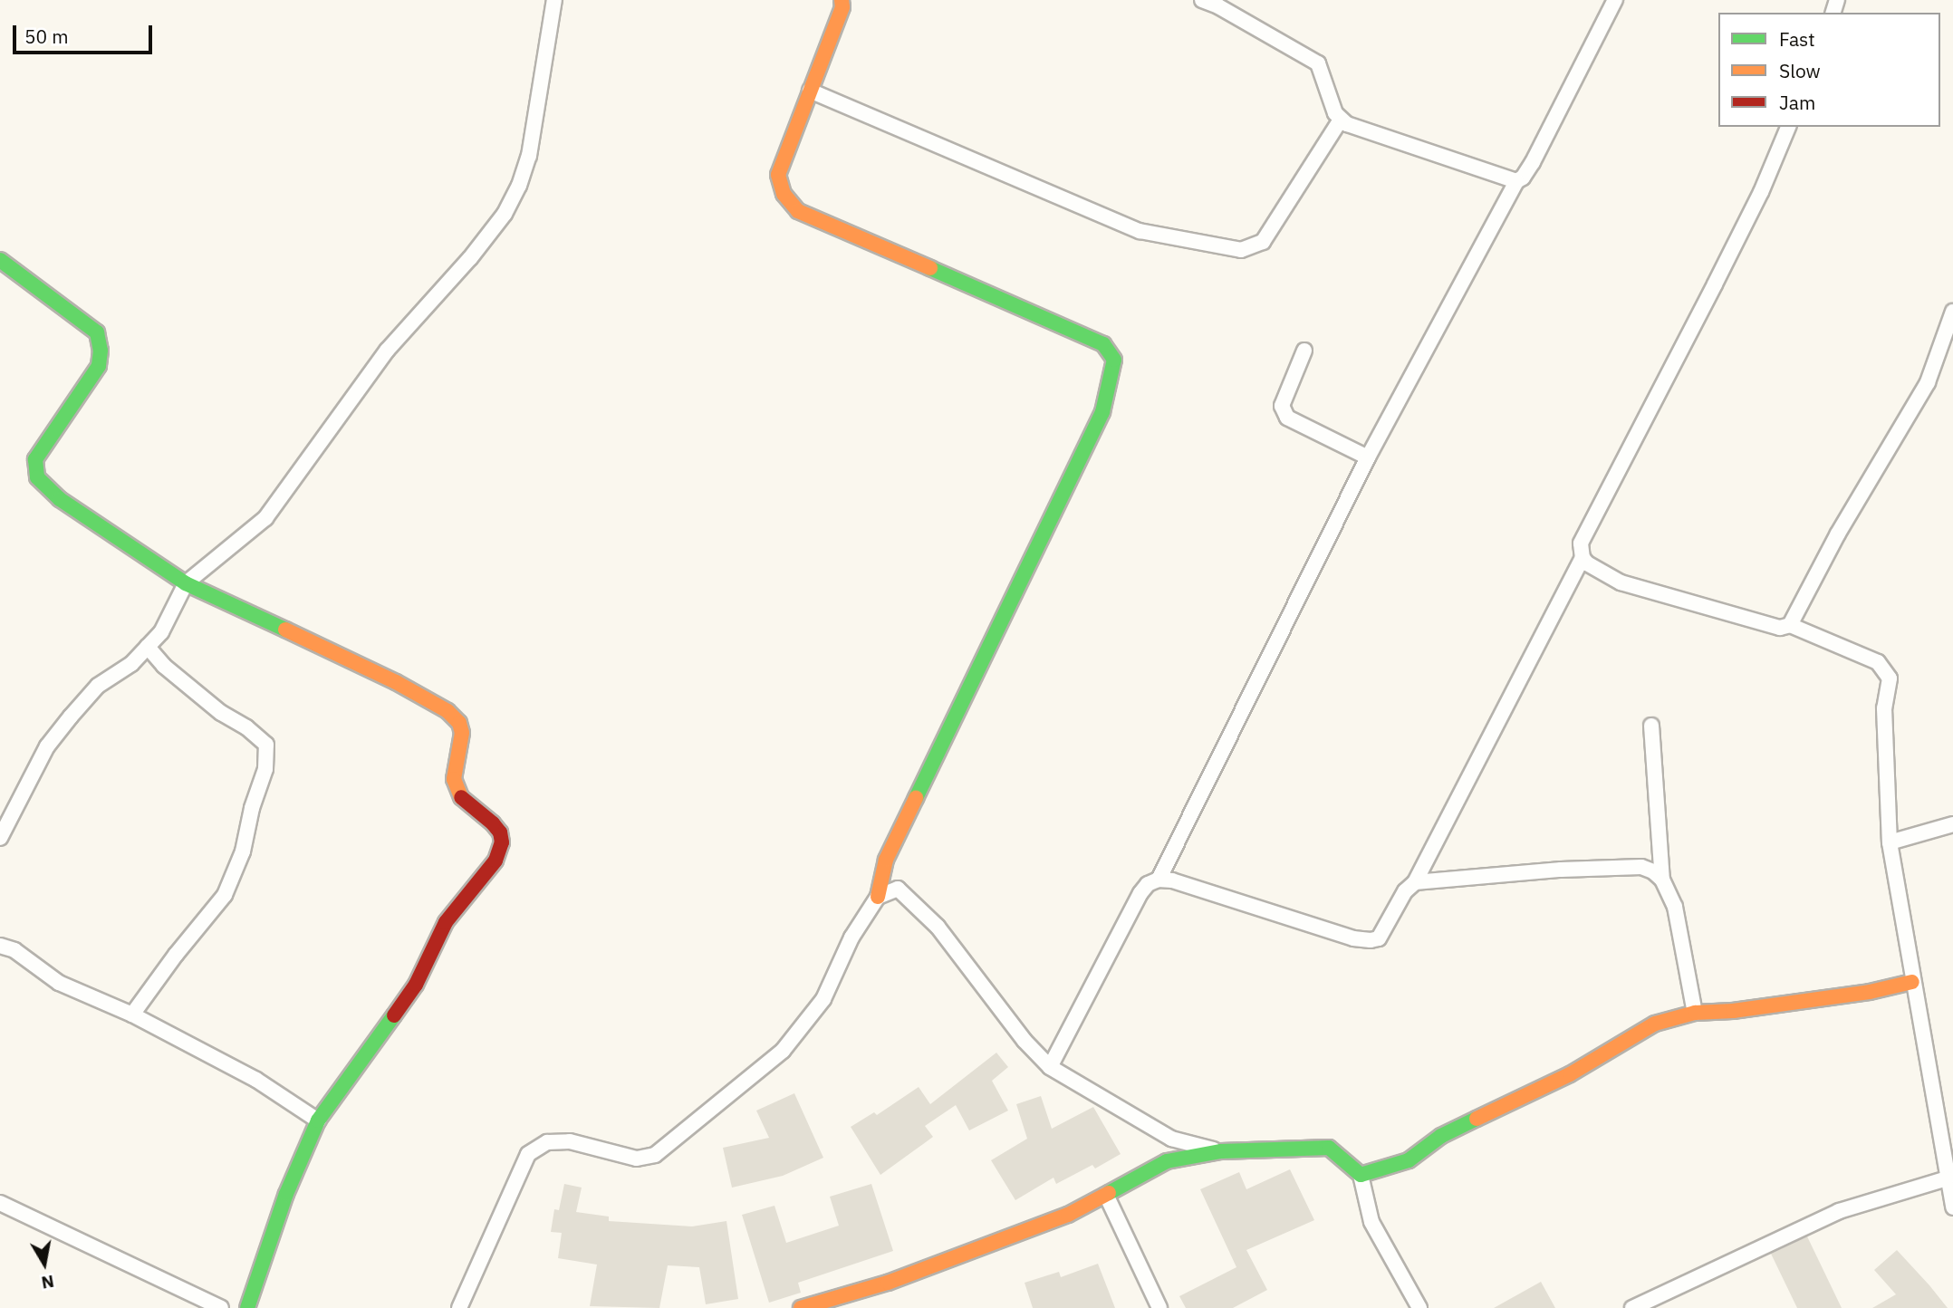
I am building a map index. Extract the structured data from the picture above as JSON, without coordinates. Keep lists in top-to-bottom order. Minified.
{"legend":["Fast","Slow","Jam"],"scale_bar":"50 m","north":"bottom"}
